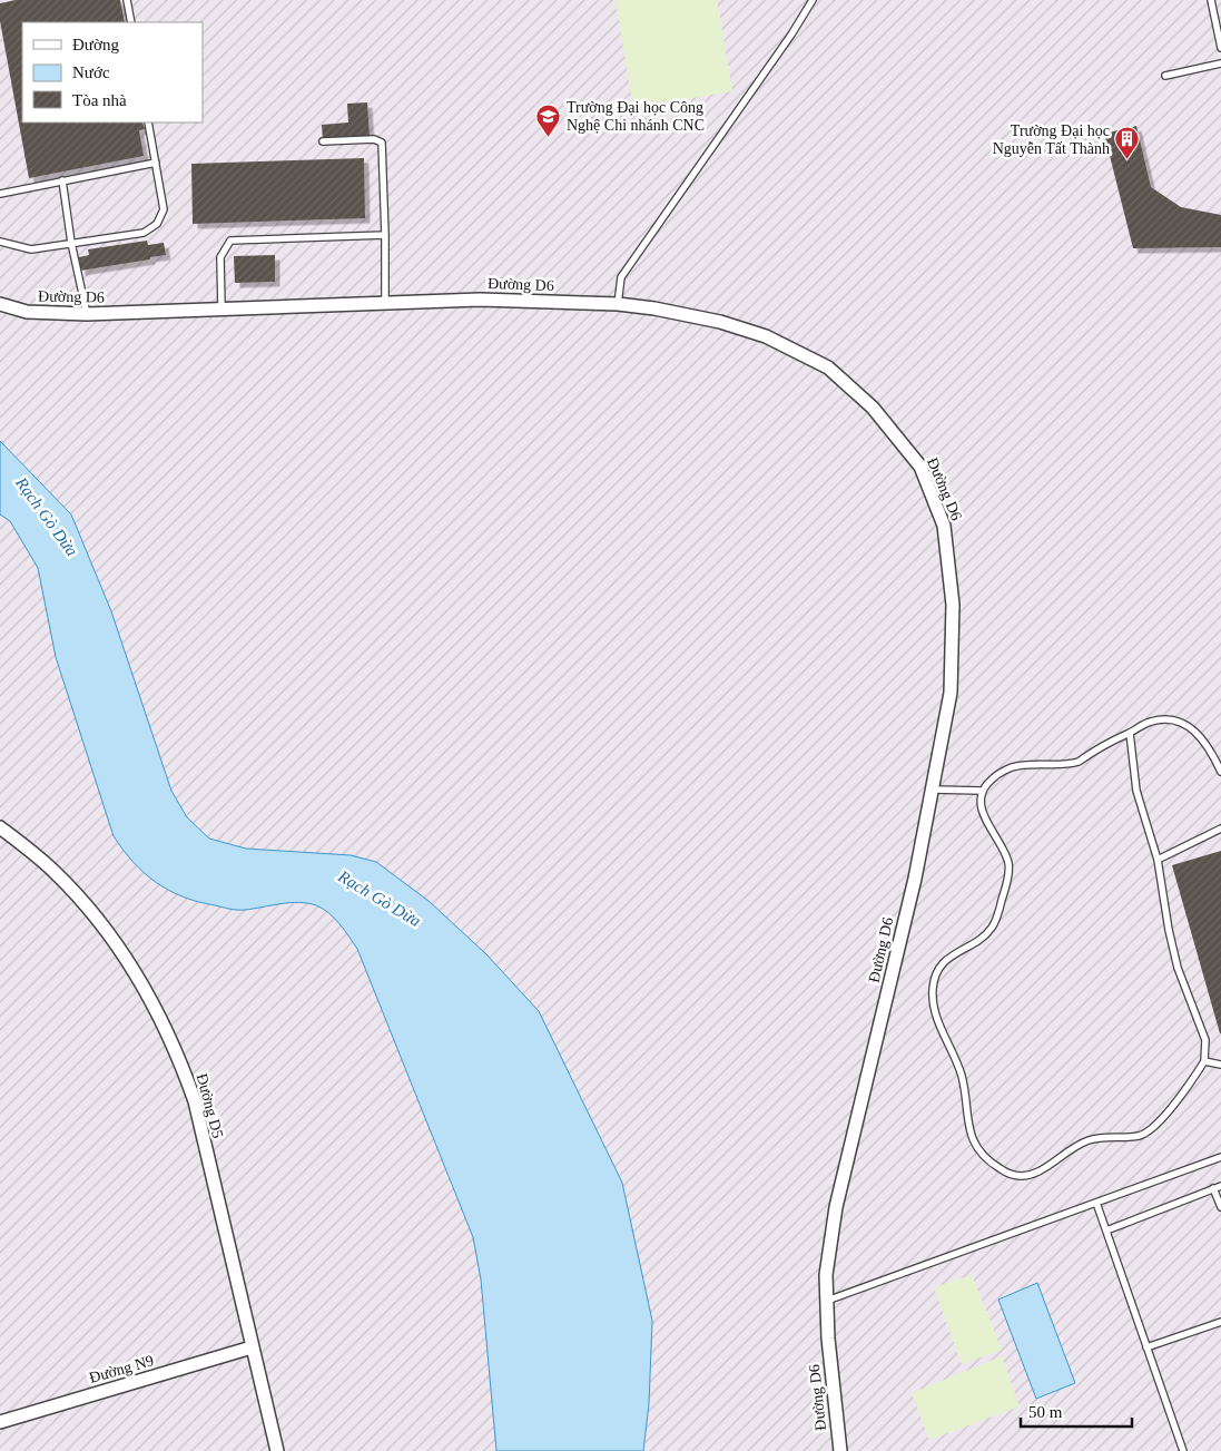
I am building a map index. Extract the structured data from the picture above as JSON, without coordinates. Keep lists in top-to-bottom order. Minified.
{"streets":{"street":["Đường D6","Đường D5","Đường N9"]},"crossings":[["Đường D5","Đường N9"]],"water":["Rạch Gò Dừa"],"places":{"school or university":["Trường Đại học Công Nghệ Chi nhánh CNC"],"building":["Trường Đại học Nguyễn Tất Thành"]},"legend":["Đường","Nước","Tòa nhà"],"scale_bar":"50 m"}
